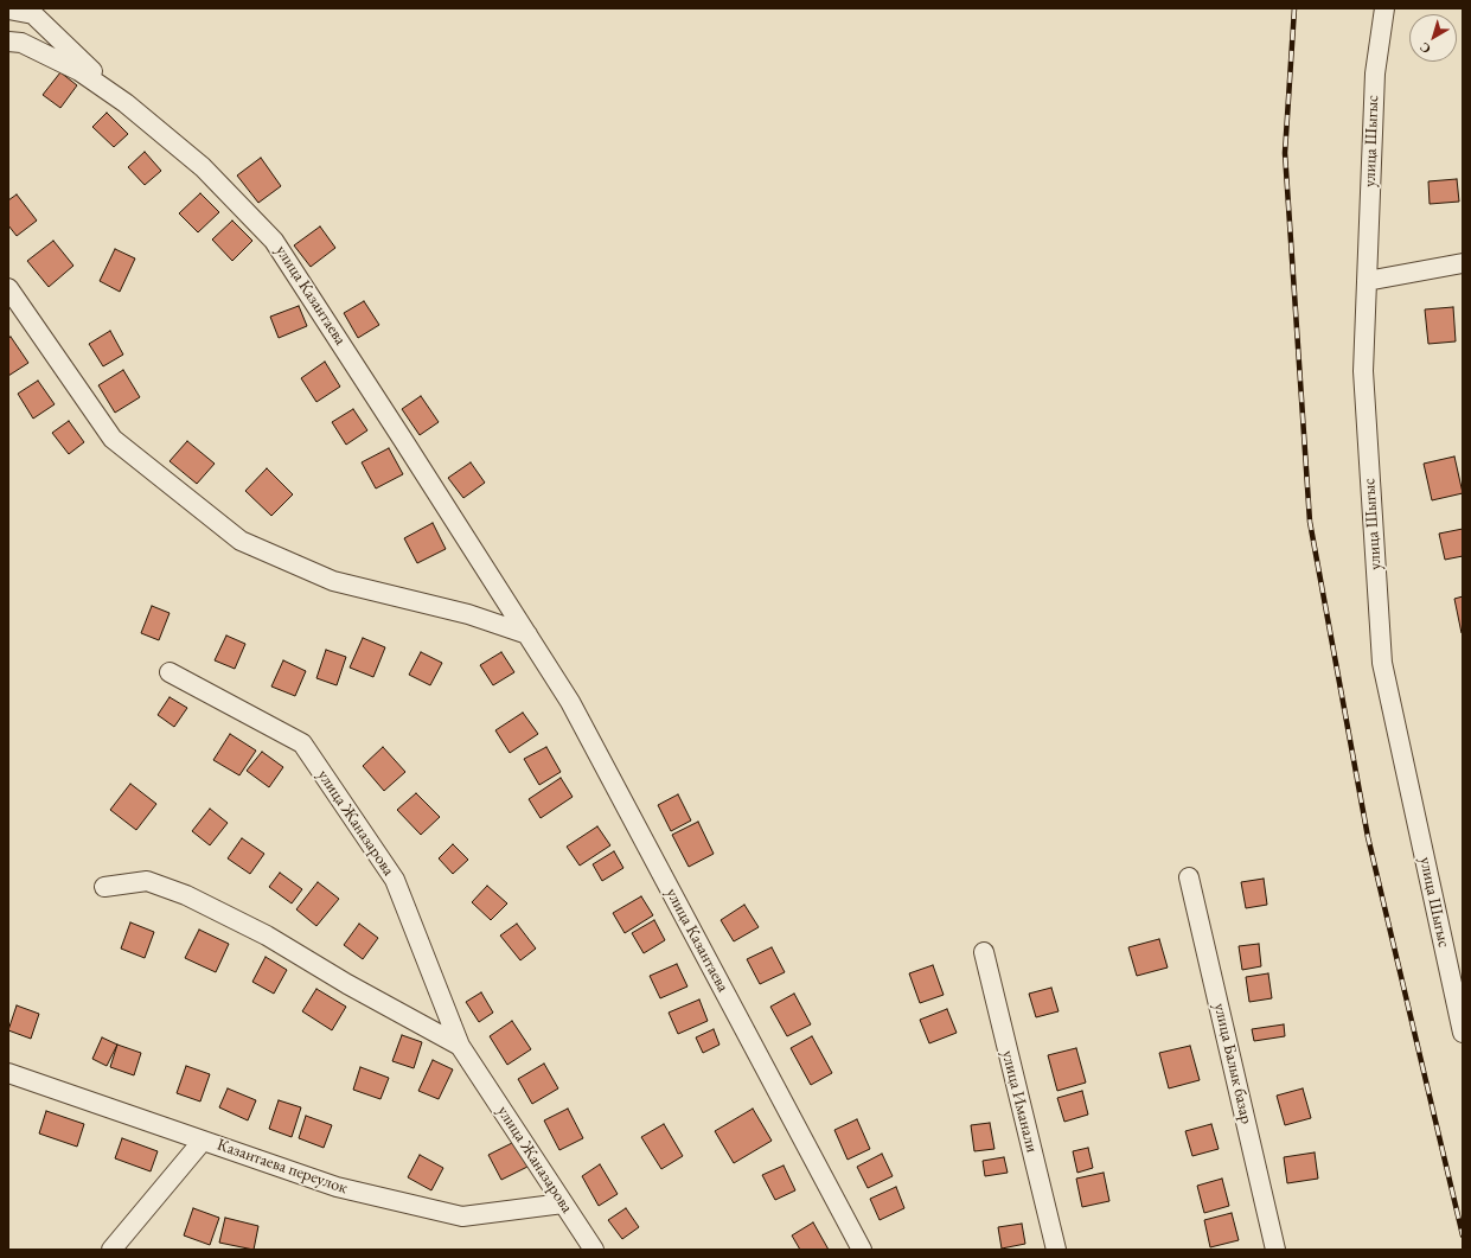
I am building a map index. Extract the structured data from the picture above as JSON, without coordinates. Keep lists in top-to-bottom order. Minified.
{"streets":{"street":["улица Шыгыс","улица Казантаева","улица Жаназарова","улица Балык базар","улица Иманали","Казантаева переулок"]},"crossings":[["улица Жаназарова","Казантаева переулок"]],"north":"bottom left"}
